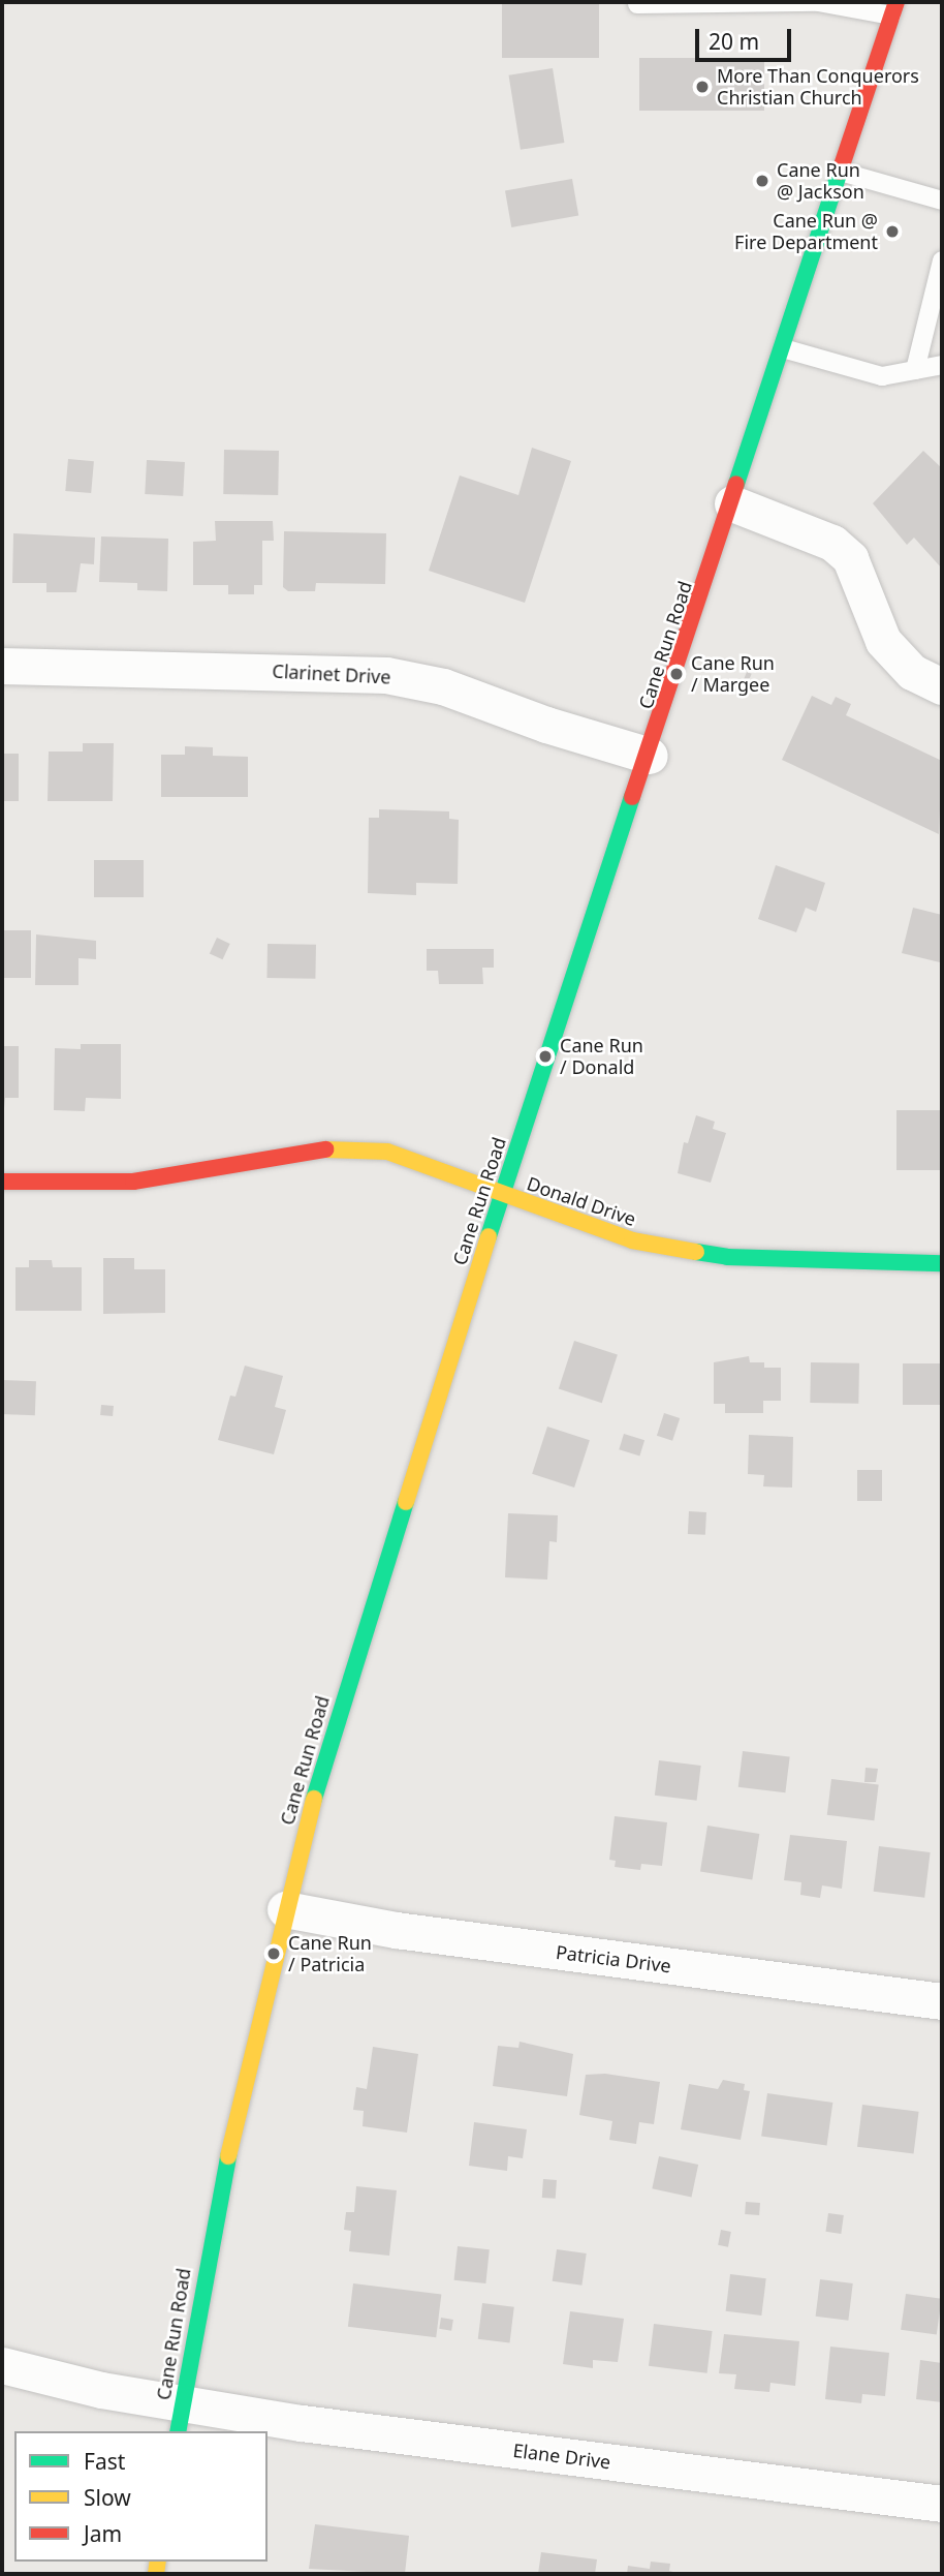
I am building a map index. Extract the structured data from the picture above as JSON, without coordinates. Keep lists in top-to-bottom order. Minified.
{"streets":{"main road":["Cane Run Road","Donald Drive"],"street":["Clarinet Drive","Patricia Drive","Elane Drive"]},"crossings":[["Cane Run Road","Clarinet Drive"],["Cane Run Road","Donald Drive"],["Cane Run Road","Patricia Drive"],["Cane Run Road","Elane Drive"]],"places":["More Than Conquerors Christian Church","Cane Run @ Jackson","Cane Run @ Fire Department","Cane Run / Margee","Cane Run / Donald","Cane Run / Patricia"],"legend":["Fast","Slow","Jam"],"scale_bar":"20 m"}
